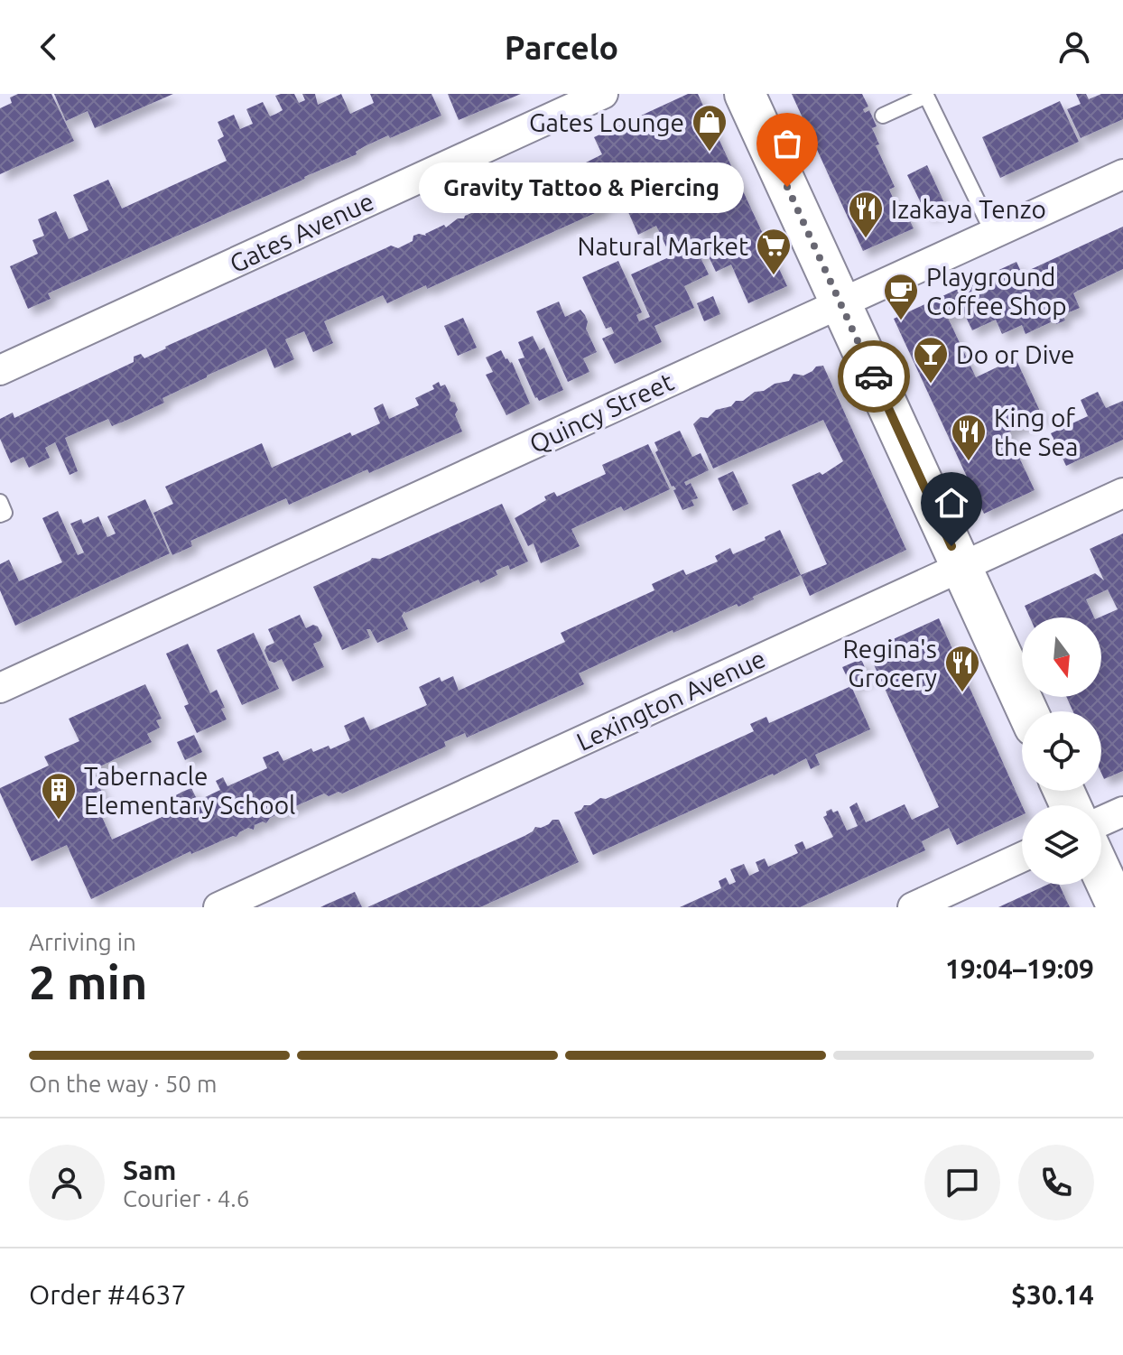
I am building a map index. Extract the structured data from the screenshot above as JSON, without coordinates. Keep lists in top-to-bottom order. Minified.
{"streets":{"street":["Gates Avenue","Quincy Street","Lexington Avenue"]},"places":{"shop":["Gates Lounge"],"other":["Gravity Tattoo & Piercing"],"restaurant":["Izakaya Tenzo","King of the Sea","Regina's Grocery"],"supermarket":["Natural Market"],"cafe":["Playground Coffee Shop"],"bar":["Do or Dive"],"building":["Tabernacle Elementary School"]},"north":"bottom","page":{"header":"Parcelo","bubble":"Gravity Tattoo & Piercing","heading":["2 min","Arriving in","19:04–19:09"],"panel":["Sam","Courier · 4.6","Order #4637","$30.14"],"bar":"On the way · 50 m"}}
